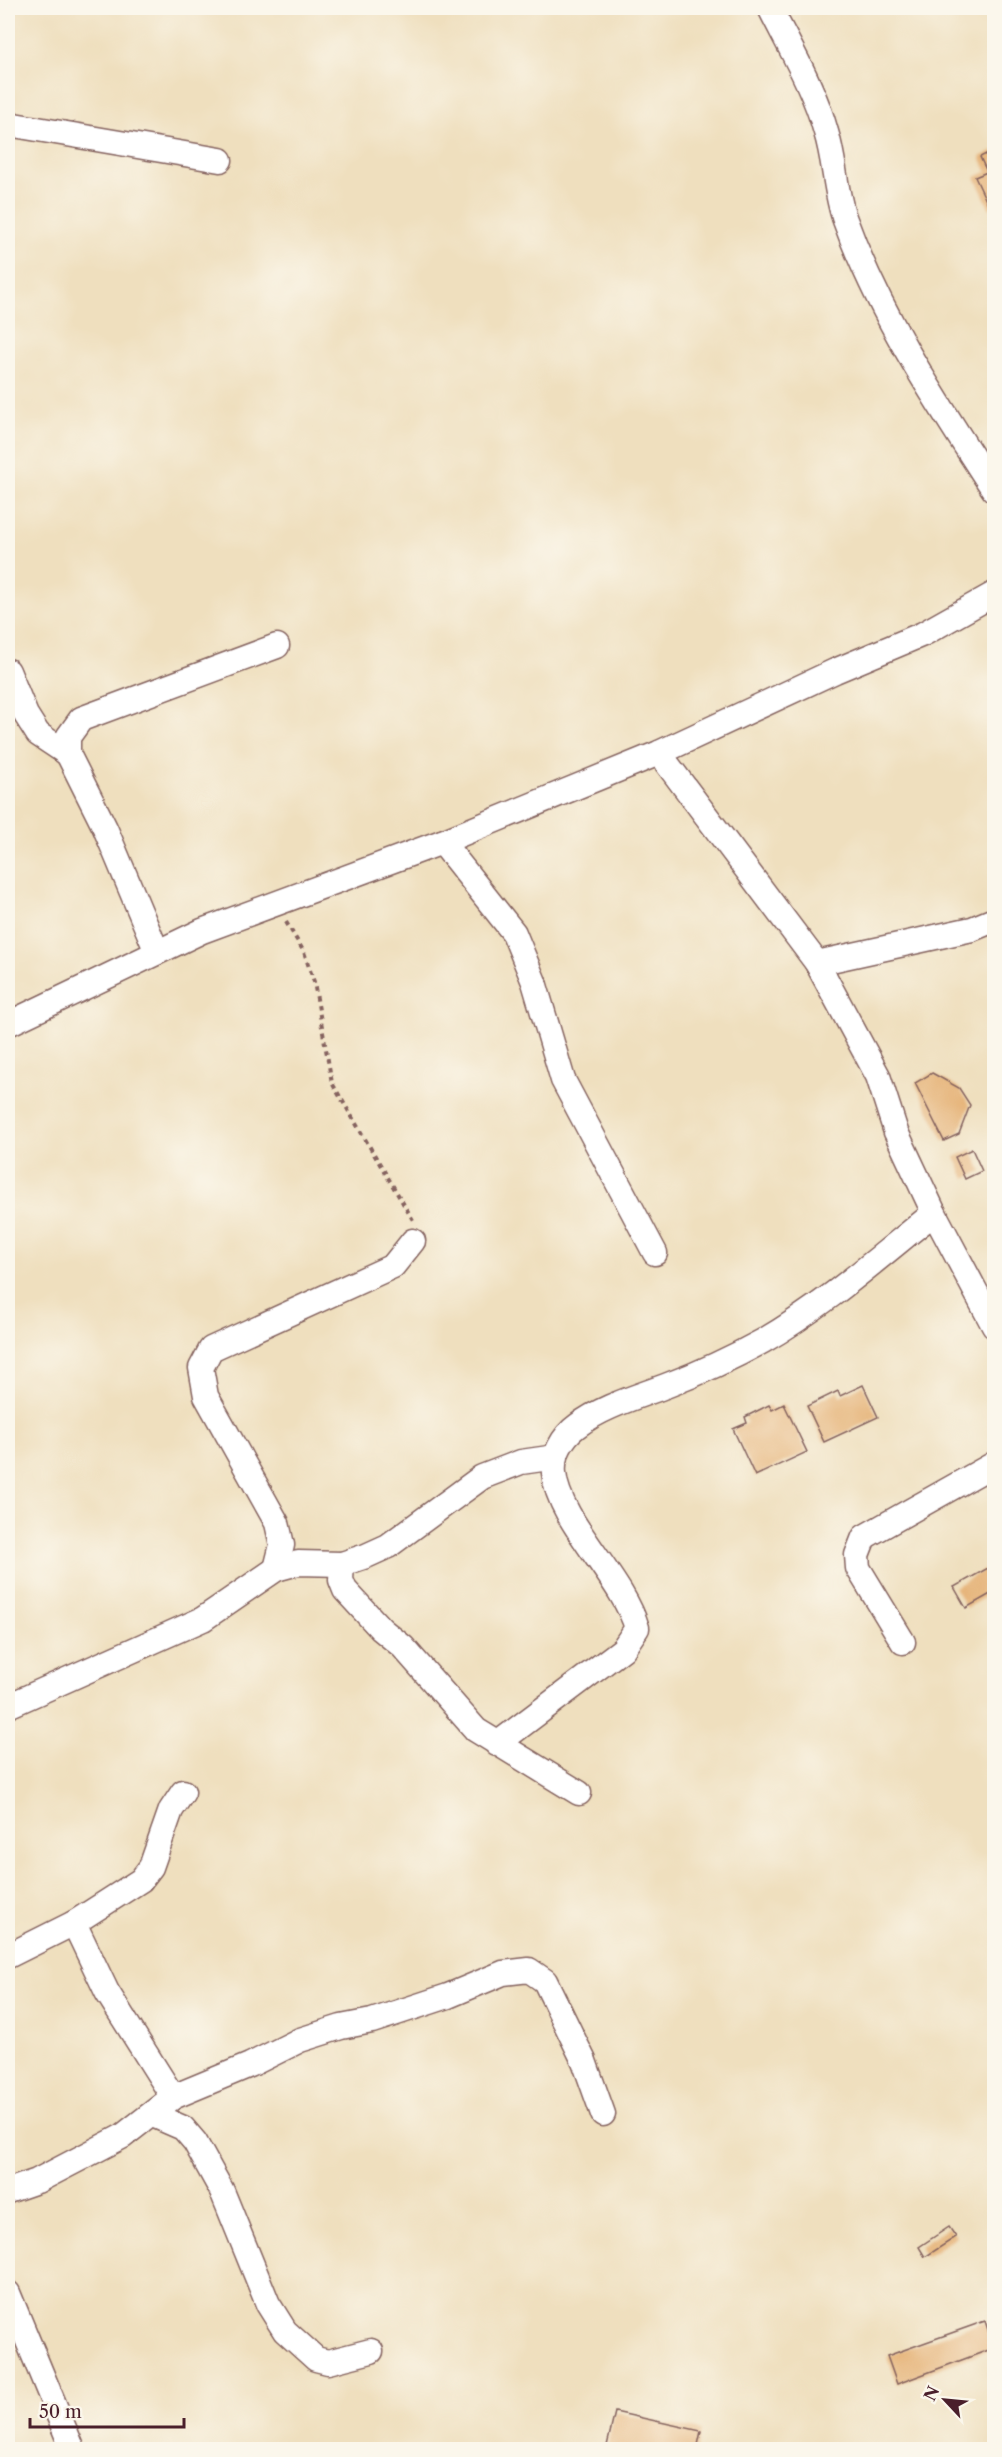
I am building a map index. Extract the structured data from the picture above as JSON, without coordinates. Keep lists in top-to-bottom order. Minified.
{"scale_bar":"50 m","north":"top left"}
